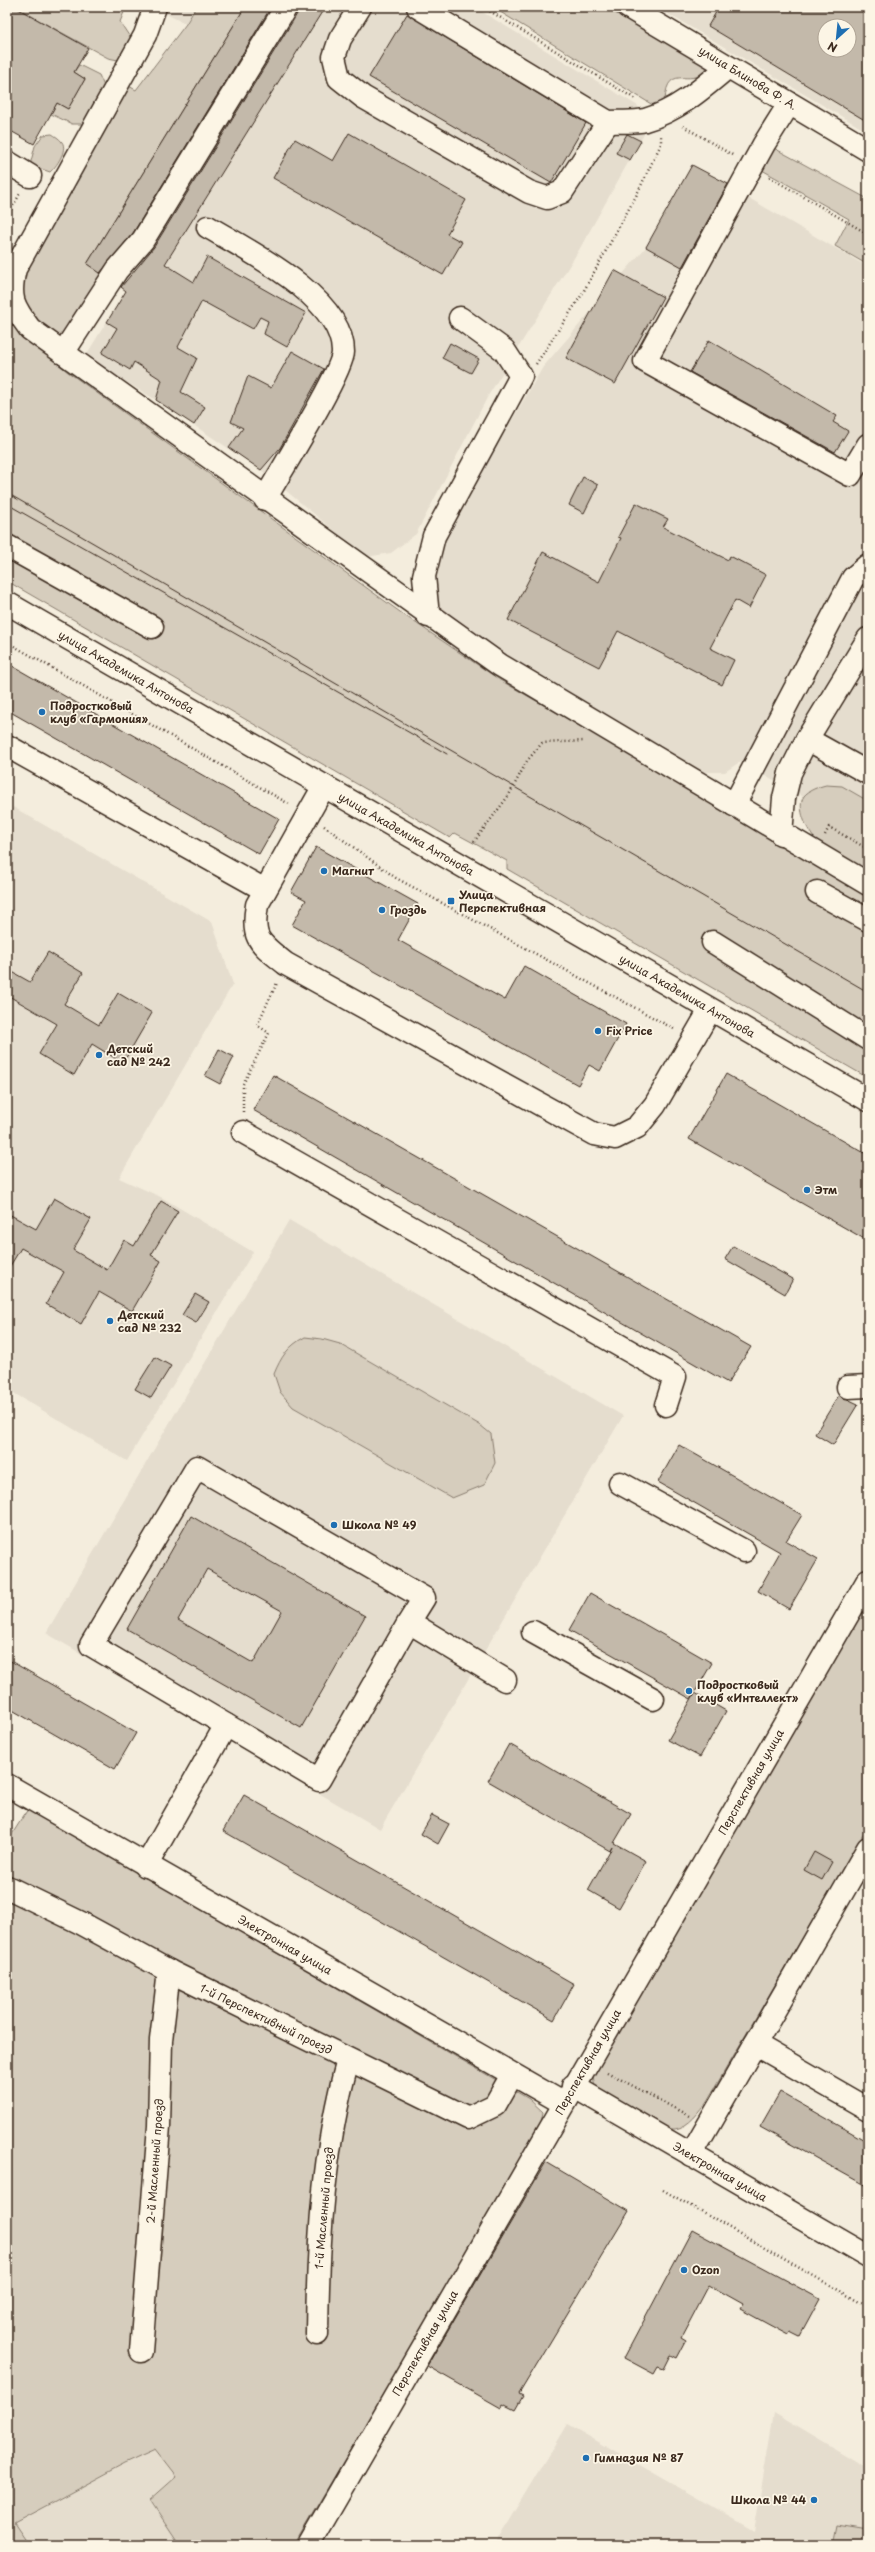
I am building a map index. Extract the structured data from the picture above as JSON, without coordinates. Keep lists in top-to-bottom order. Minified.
{"streets":{"street":["улица Блинова Ф. А.","улица Академика Антонова","Перспективная улица","Электронная улица","1-й Перспективный проезд","2-й Масленный проезд","1-й Масленный проезд"]},"crossings":[["Перспективная улица","Электронная улица"],["Электронная улица","1-й Перспективный проезд"],["1-й Перспективный проезд","2-й Масленный проезд"],["1-й Перспективный проезд","1-й Масленный проезд"]],"places":{"other":["Подростковый клуб «Гармония»","Магнит","Гроздь","Fix Price","Детский сад № 242","Этм","Детский сад № 232","Школа № 49","Подростковый клуб «Интеллект»","Ozon","Гимназия № 87","Школа № 44"],"transit":["Улица Перспективная"]},"north":"bottom left"}
